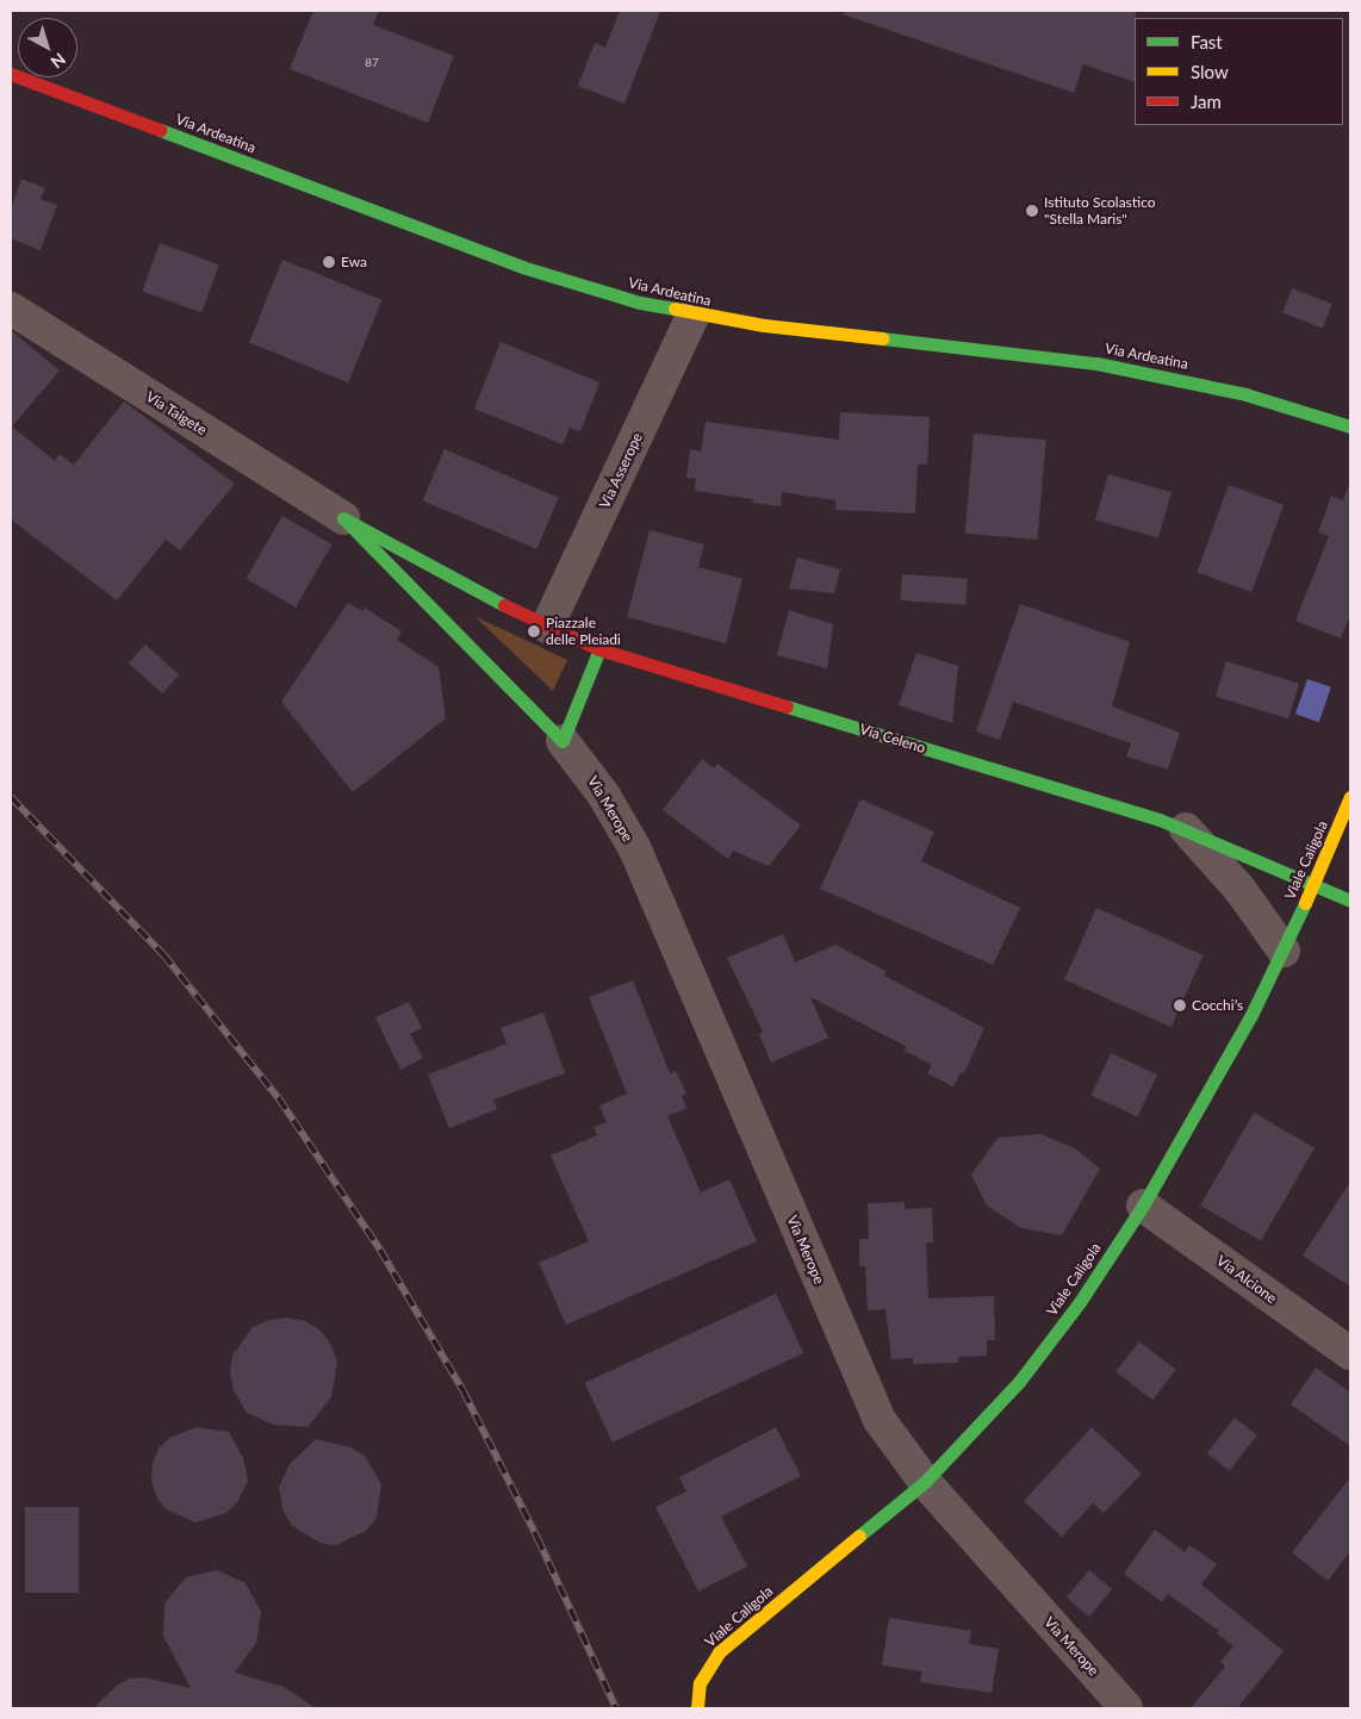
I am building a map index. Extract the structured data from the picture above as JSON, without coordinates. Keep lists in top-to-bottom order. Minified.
{"streets":{"street":["Via Ardeatina","Via Taigete","Via Asserope","Via Celeno","Via Merope","Viale Caligola","Via Alcione"]},"crossings":[["Via Ardeatina","Via Asserope"],["Via Celeno","Viale Caligola"],["Via Merope","Viale Caligola"],["Viale Caligola","Via Alcione"]],"places":["Istituto Scolastico \"Stella Maris\"","Ewa","Piazzale delle Pleiadi","Cocchi’s"],"house_numbers":["87"],"legend":["Fast","Slow","Jam"],"north":"bottom right"}
